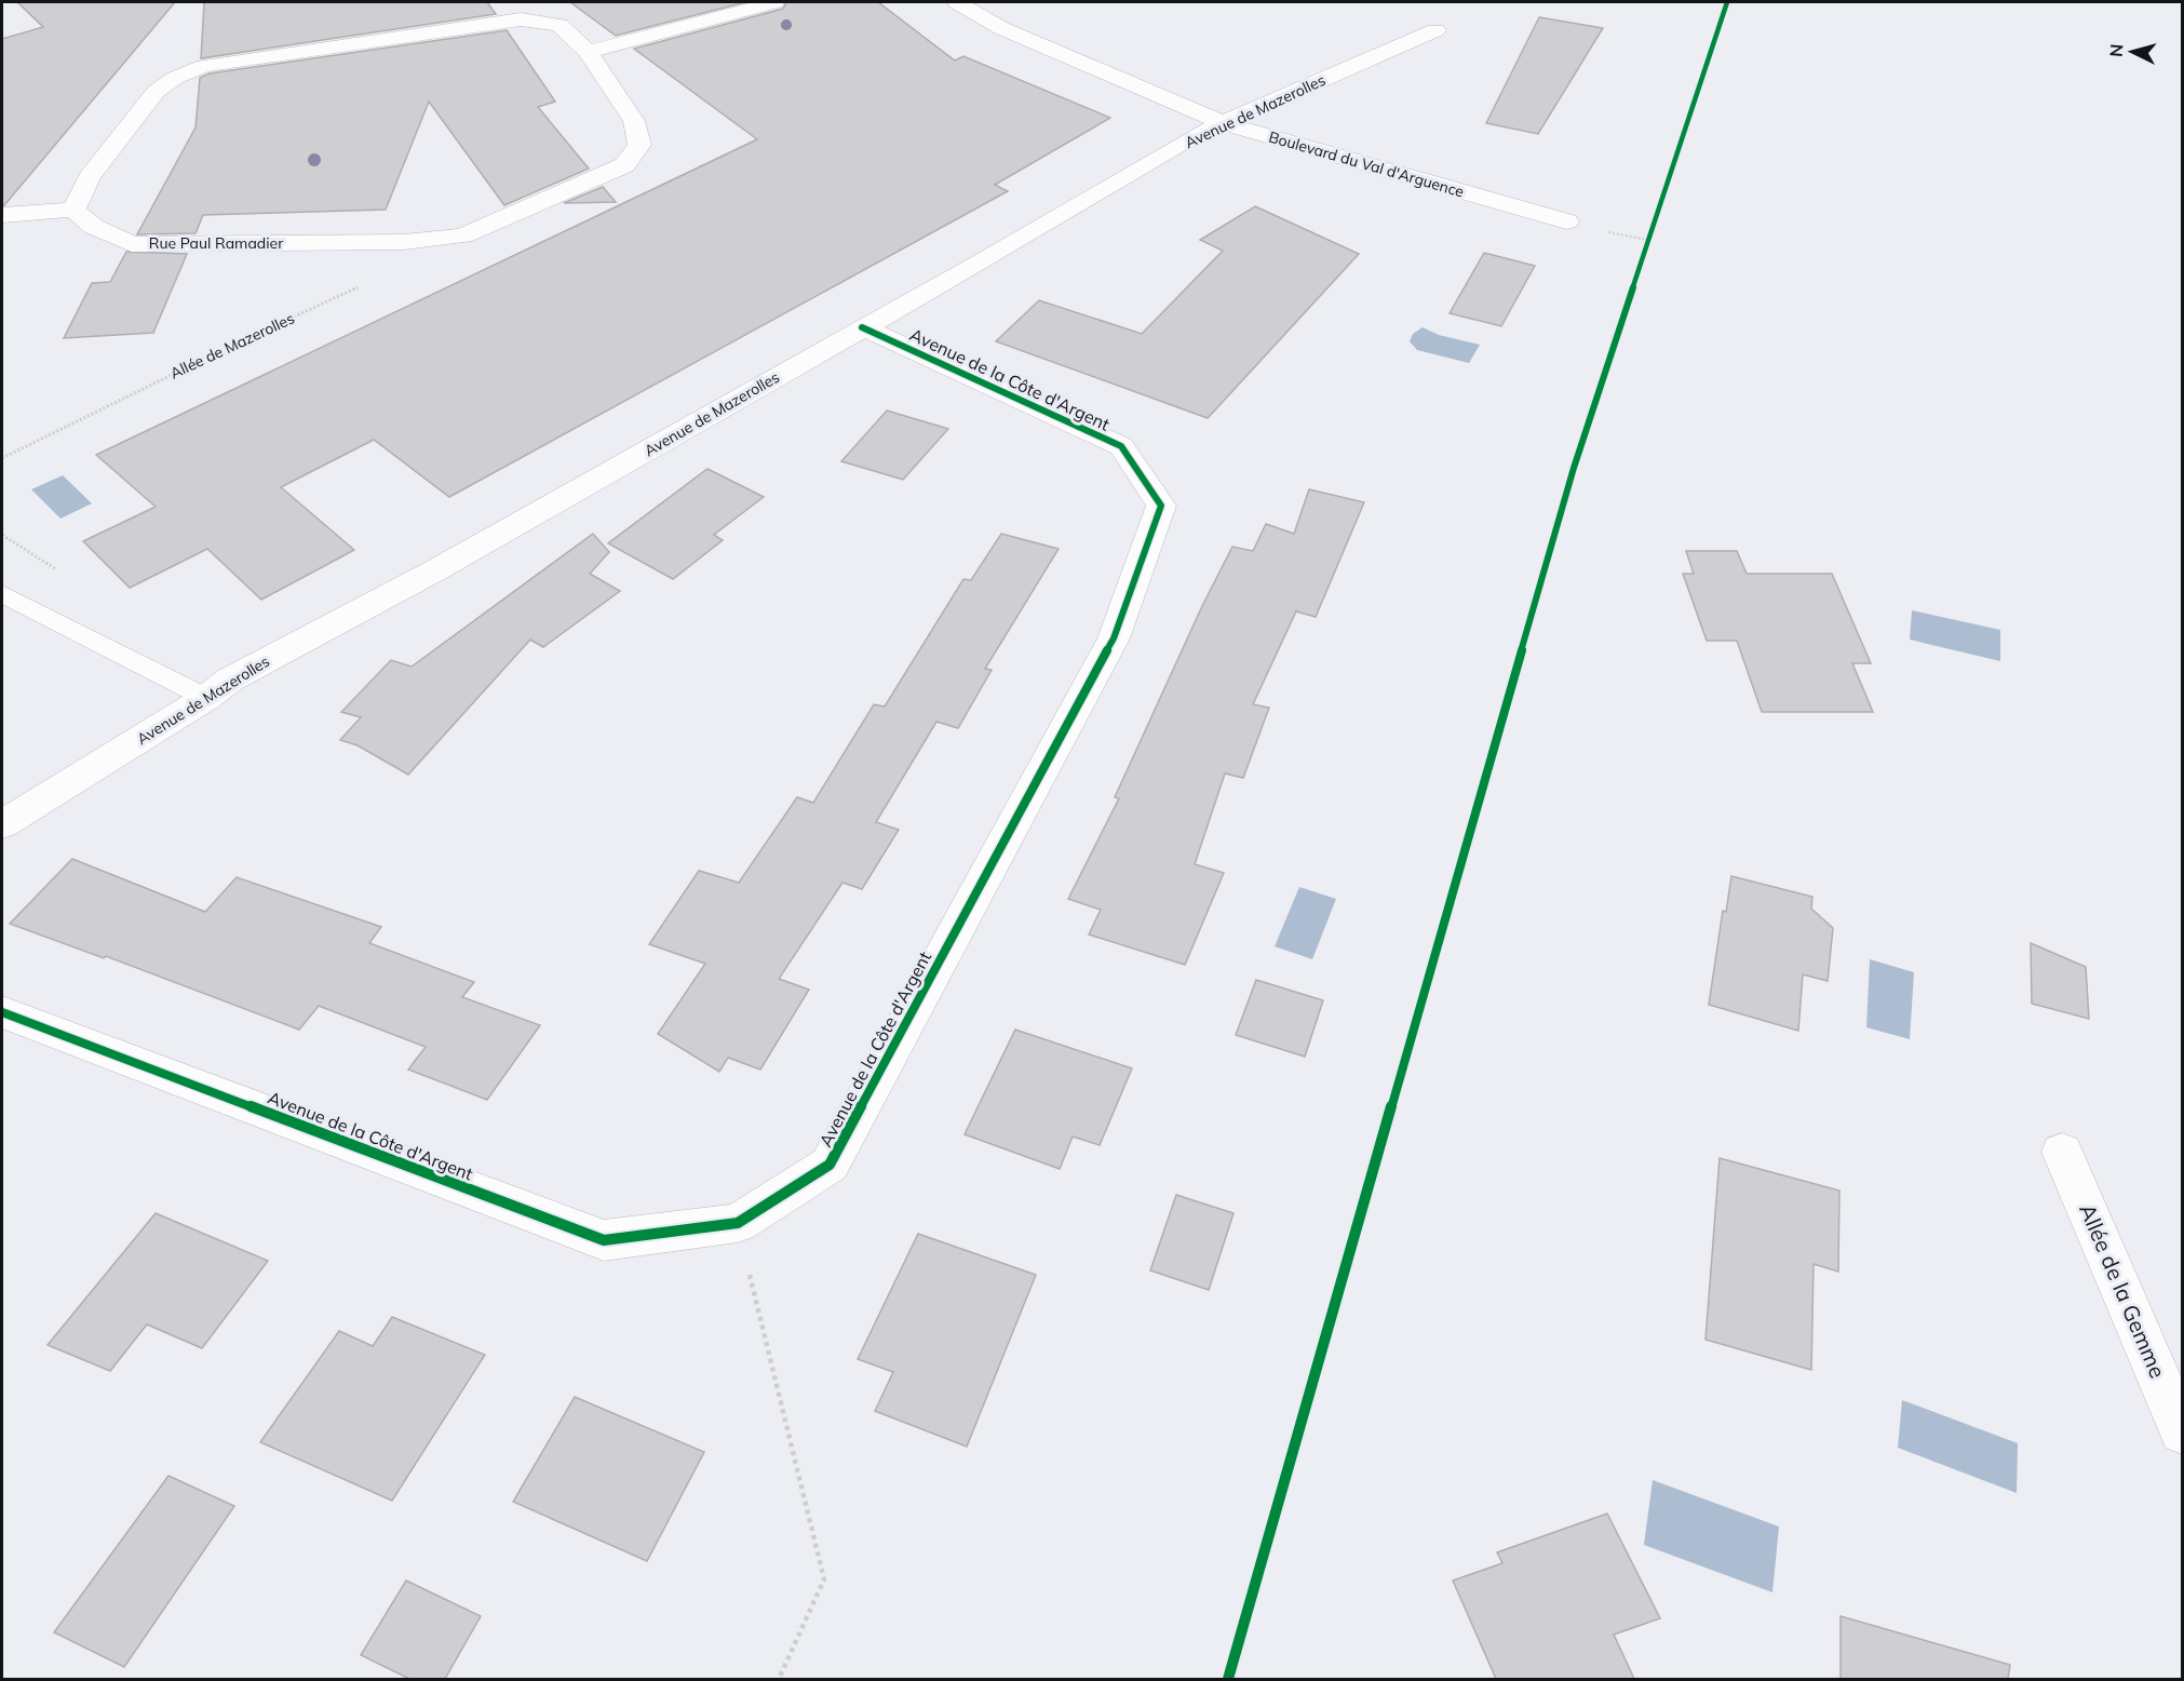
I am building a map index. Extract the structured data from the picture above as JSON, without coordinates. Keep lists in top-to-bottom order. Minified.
{"streets":{"street":["Avenue de Mazerolles","Boulevard du Val d'Arguence","Rue Paul Ramadier","Avenue de la Côte d'Argent","Allée de la Gemme"],"path":["Allée de Mazerolles"]},"crossings":[["Avenue de Mazerolles","Boulevard du Val d'Arguence"],["Avenue de Mazerolles","Avenue de la Côte d'Argent"]],"north":"left"}
